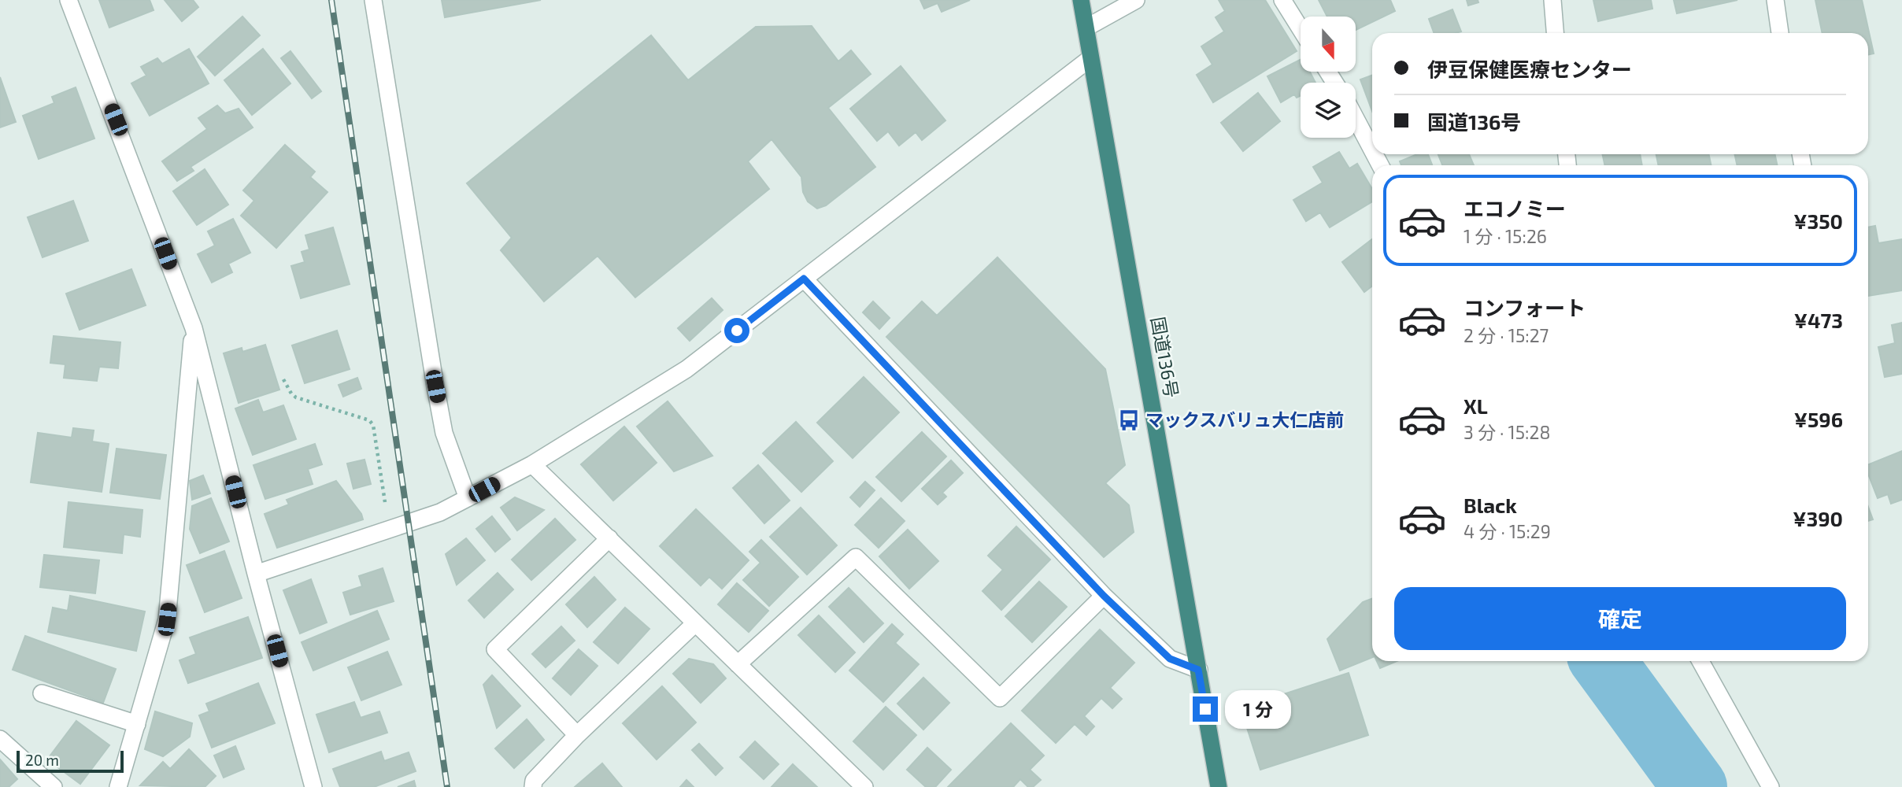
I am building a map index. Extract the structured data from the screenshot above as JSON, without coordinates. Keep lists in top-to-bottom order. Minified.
{"streets":{"highway":["国道136号"]},"places":{"bus stop":["マックスバリュ大仁店前"]},"scale_bar":"20 m","north":"bottom","page":{"banner":["伊豆保健医療センター","国道136号"],"list":[{"name":"エコノミー","note":"1 分 · 15:26","value":"¥350"},{"name":"コンフォート","note":"2 分 · 15:27","value":"¥473"},{"name":"XL","note":"3 分 · 15:28","value":"¥596"},{"name":"Black","note":"4 分 · 15:29","value":"¥390"}],"buttons":"確定","bubble":"1 分","scale":"20 m"}}
